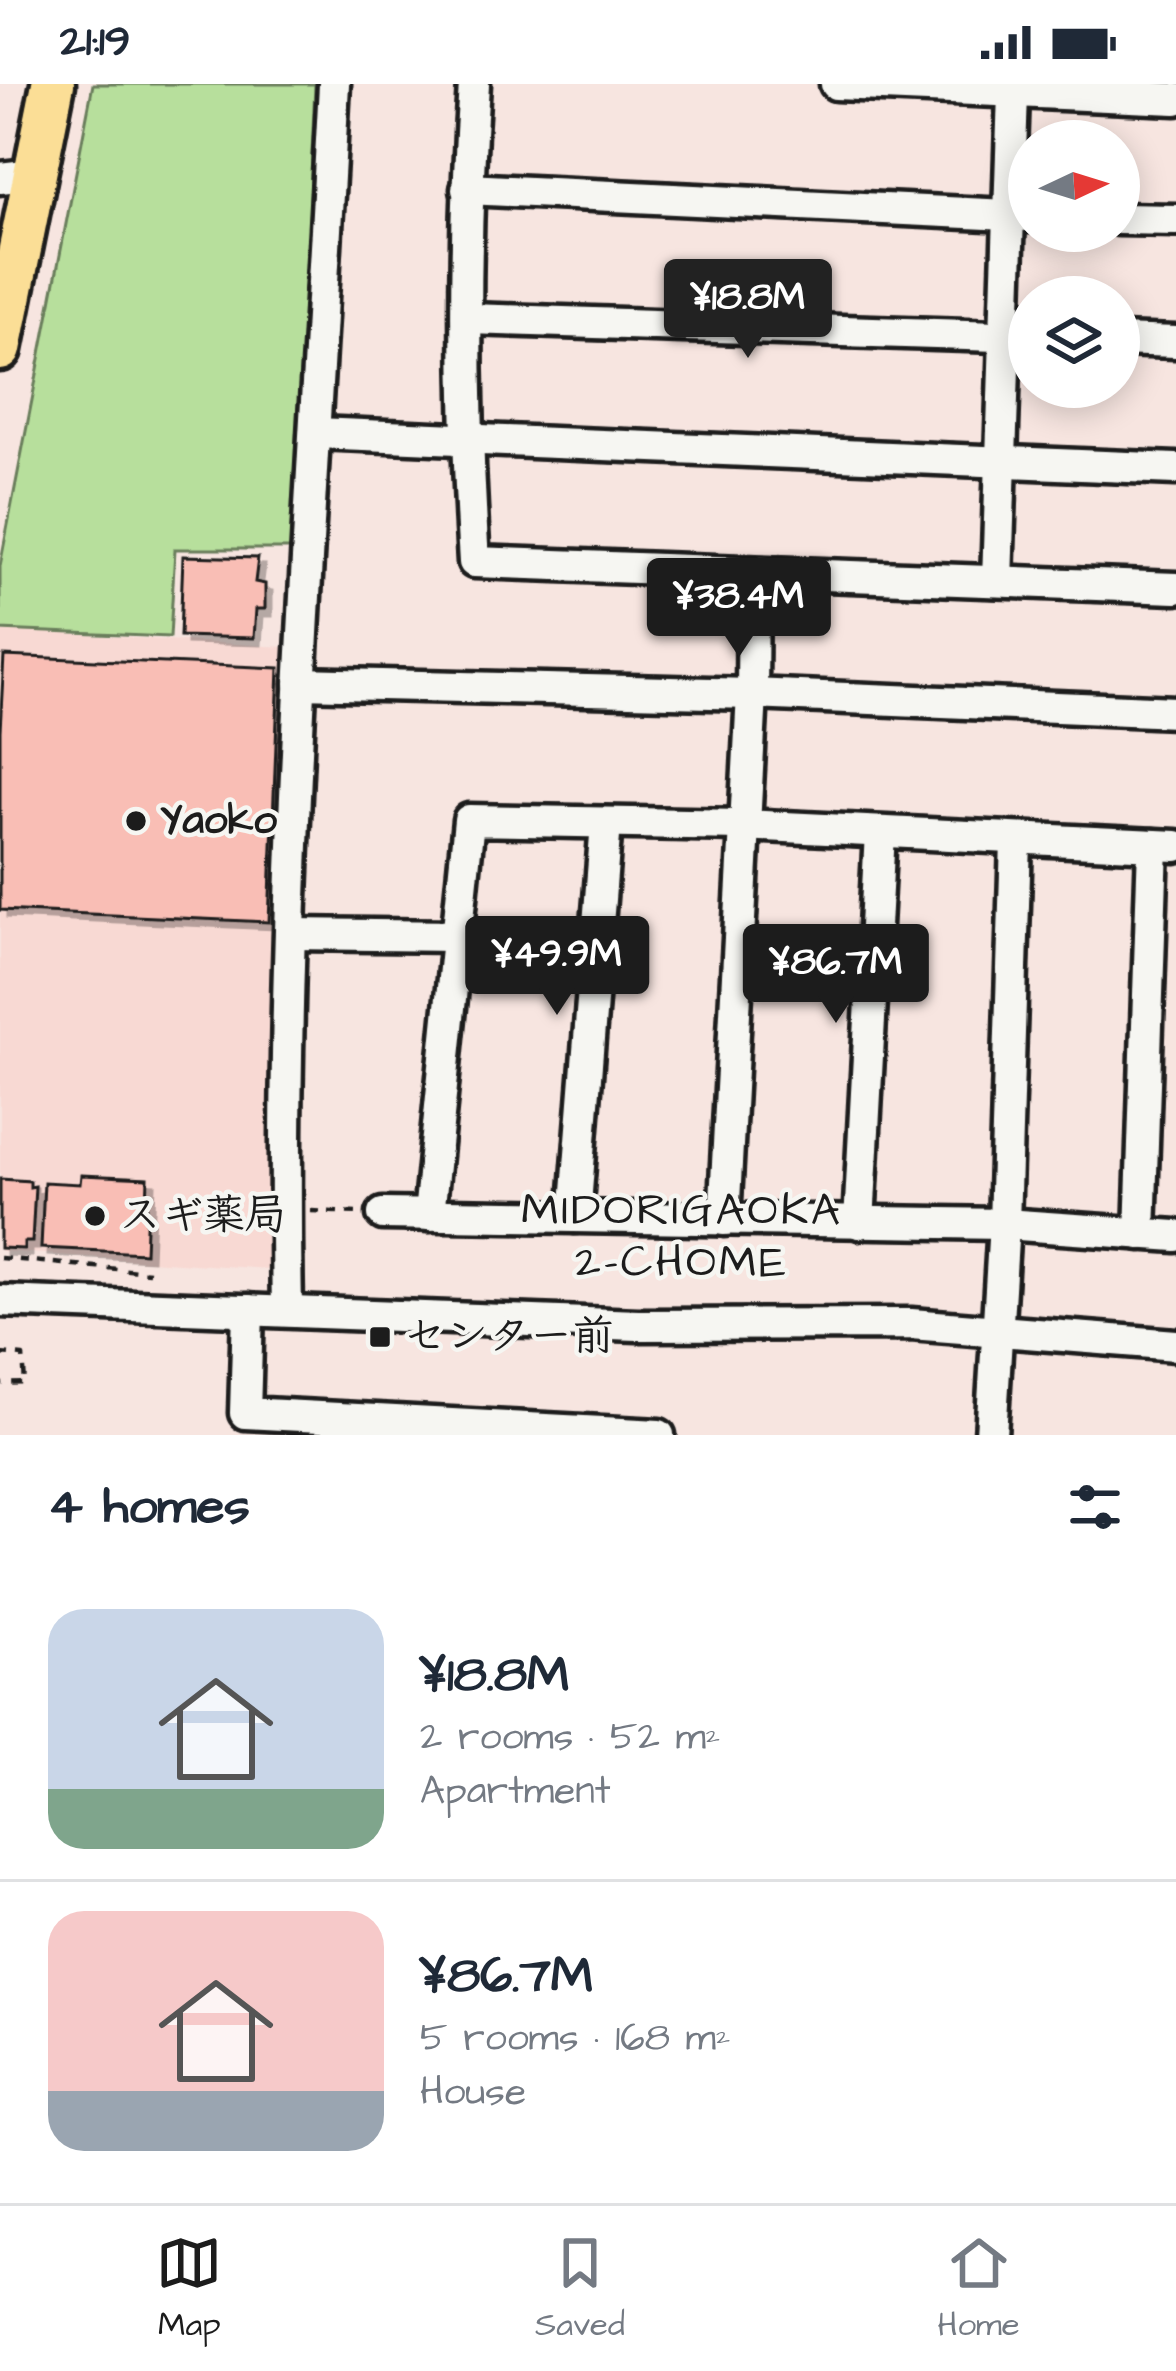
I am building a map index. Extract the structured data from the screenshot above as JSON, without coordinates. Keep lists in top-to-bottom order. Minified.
{"districts":["MIDORIGAOKA 2-CHOME"],"places":{"other":["Yaoko","スギ薬局"],"transit":["センター前"]},"north":"right","page":{"status":"21:19","price":["¥18.8M","¥38.4M","¥49.9M","¥86.7M"],"heading":"4 homes","list":[{"name":"¥18.8M","note":"2 rooms · 52 m² · Apartment"},{"name":"¥86.7M","note":"5 rooms · 168 m² · House"}],"tabs":["Map","Saved","Home"]}}
